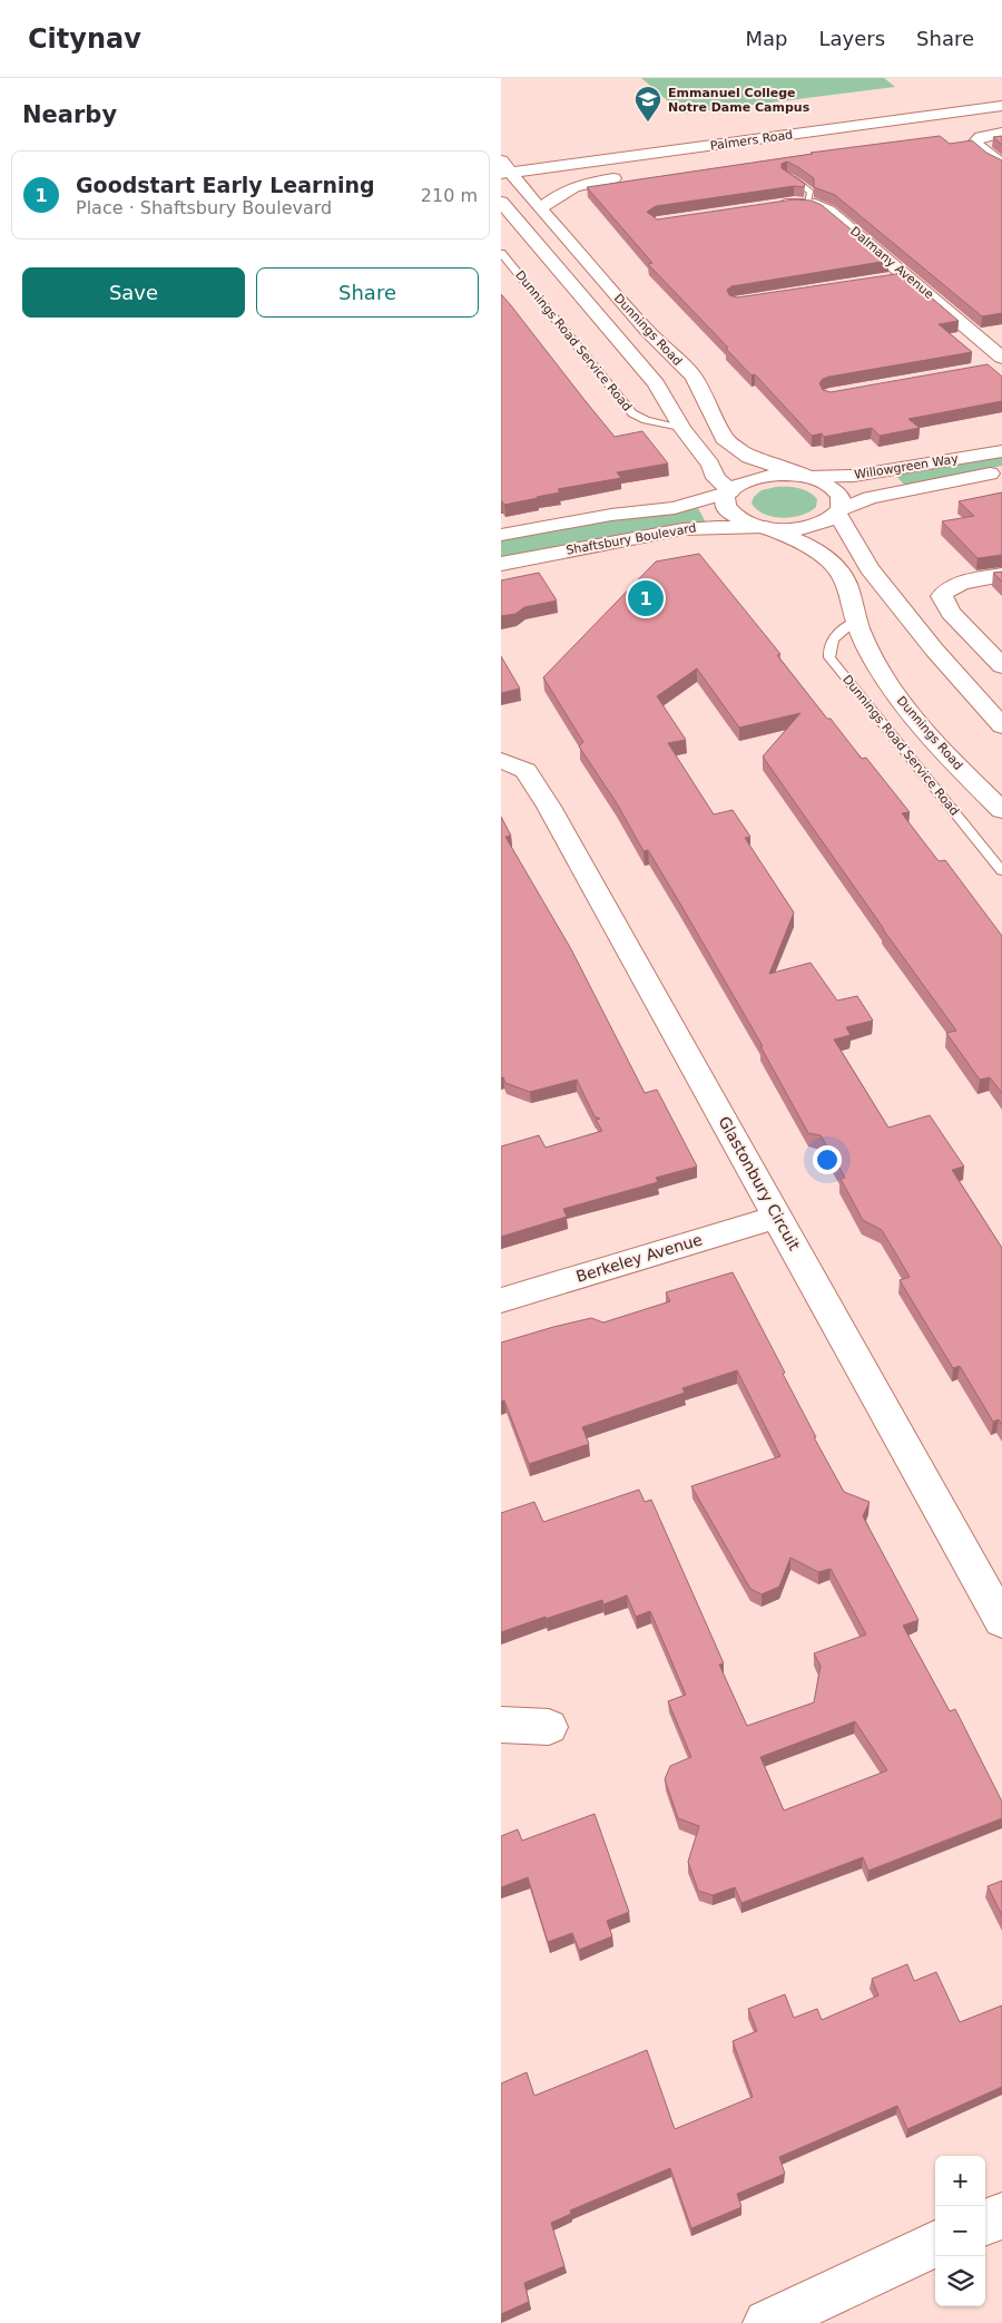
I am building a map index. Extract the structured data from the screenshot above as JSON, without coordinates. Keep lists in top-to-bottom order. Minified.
{"streets":{"main road":["Palmers Road","Dalmany Avenue","Dunnings Road","Willowgreen Way","Shaftsbury Boulevard","Glastonbury Circuit","Berkeley Avenue"],"lane":["Dunnings Road Service Road"]},"crossings":[["Palmers Road","Dunnings Road"],["Dunnings Road","Dunnings Road Service Road"],["Dunnings Road","Willowgreen Way"],["Dunnings Road","Shaftsbury Boulevard"],["Willowgreen Way","Shaftsbury Boulevard"],["Glastonbury Circuit","Berkeley Avenue"]],"places":{"school or university":["Emmanuel College Notre Dame Campus"]},"page":{"header":"Citynav","nav":["Map","Layers","Share"],"heading":"Nearby","list":[{"mark":"1","name":"Goodstart Early Learning","note":"Place · Shaftsbury Boulevard","value":"210 m"}],"buttons":["Save","Share"],"pins":"1","map_buttons":["+","−"]}}
